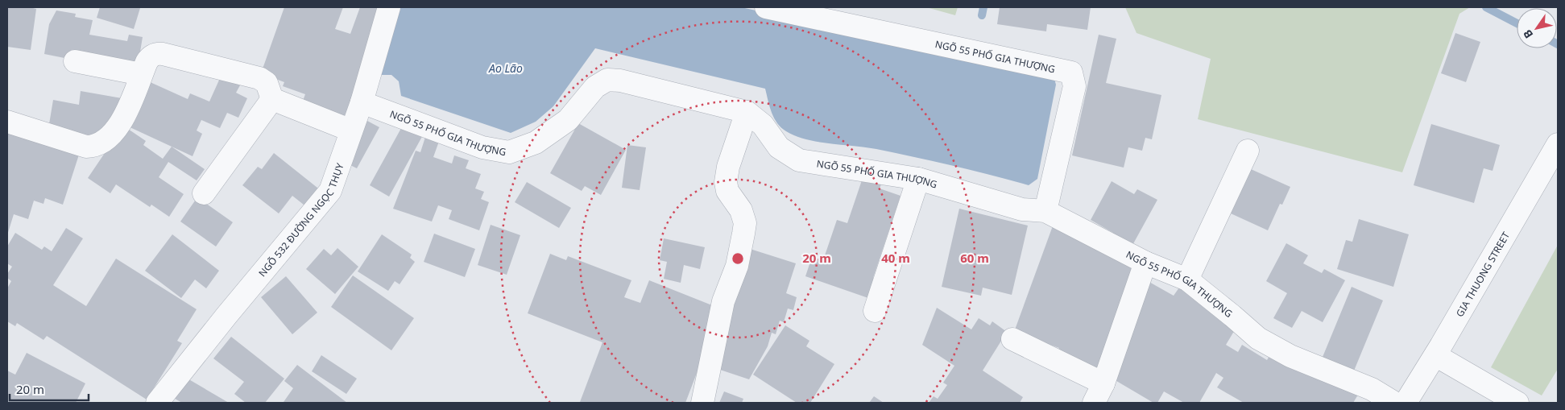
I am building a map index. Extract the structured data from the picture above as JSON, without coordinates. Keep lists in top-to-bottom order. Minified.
{"streets":{"street":["NGÕ 55 PHỐ GIA THƯỢNG","NGÕ 532 ĐƯỜNG NGỌC THỤY","GIA THUONG STREET"]},"crossings":[["NGÕ 55 PHỐ GIA THƯỢNG","NGÕ 532 ĐƯỜNG NGỌC THỤY"]],"water":["Ao Lão"],"scale_bar":"20 m","north":"bottom left","rings":["20 m","40 m","60 m"]}
